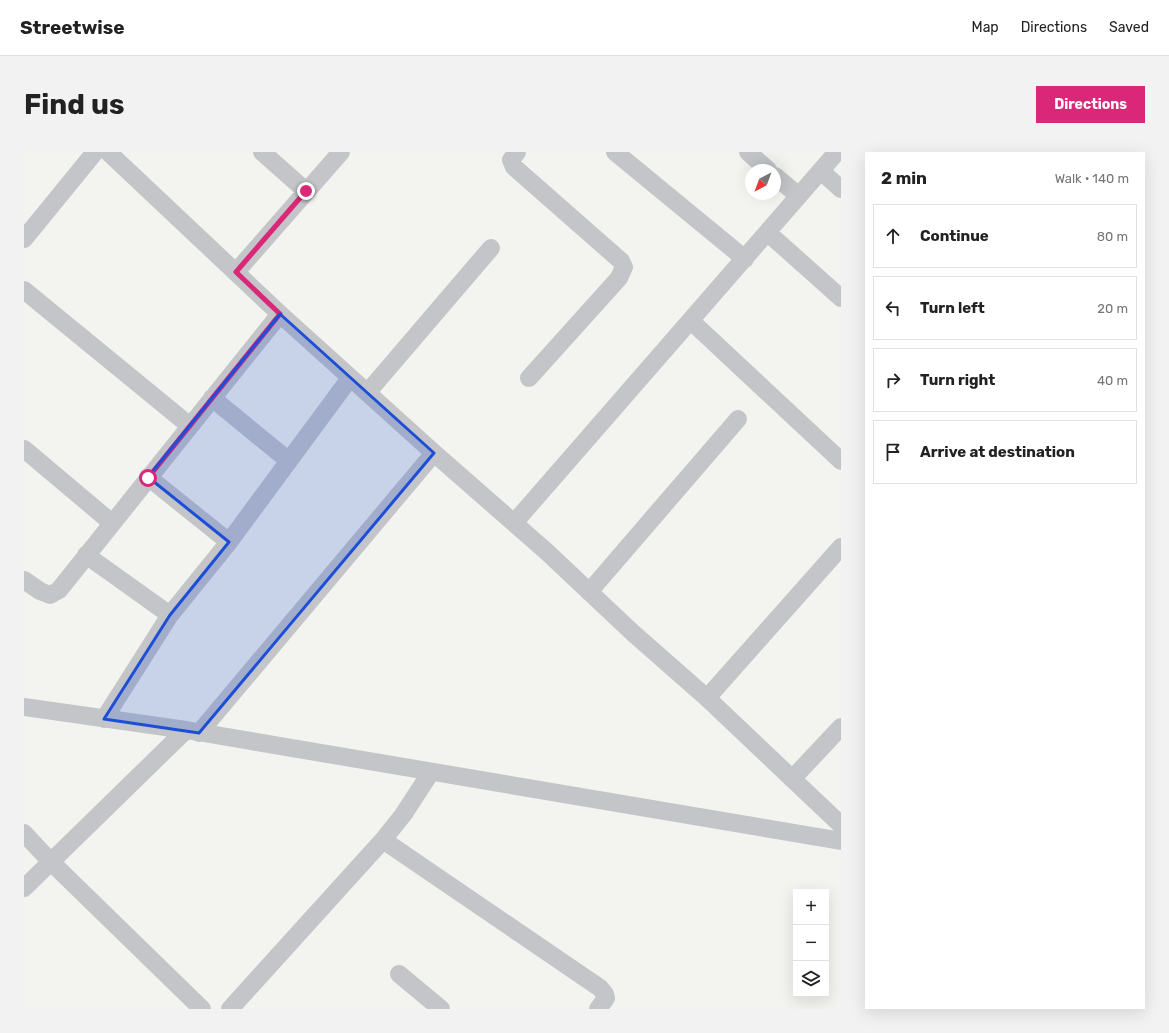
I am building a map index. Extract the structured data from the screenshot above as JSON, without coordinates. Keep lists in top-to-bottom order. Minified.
{"north":"bottom left","page":{"header":"Streetwise","nav":["Map","Directions","Saved"],"buttons":"Directions","title":"Find us","heading":["2 min","Walk · 140 m"],"list":[["Continue","80 m"],["Turn left","20 m"],["Turn right","40 m"],"Arrive at destination"],"map_buttons":["+","−"]}}
